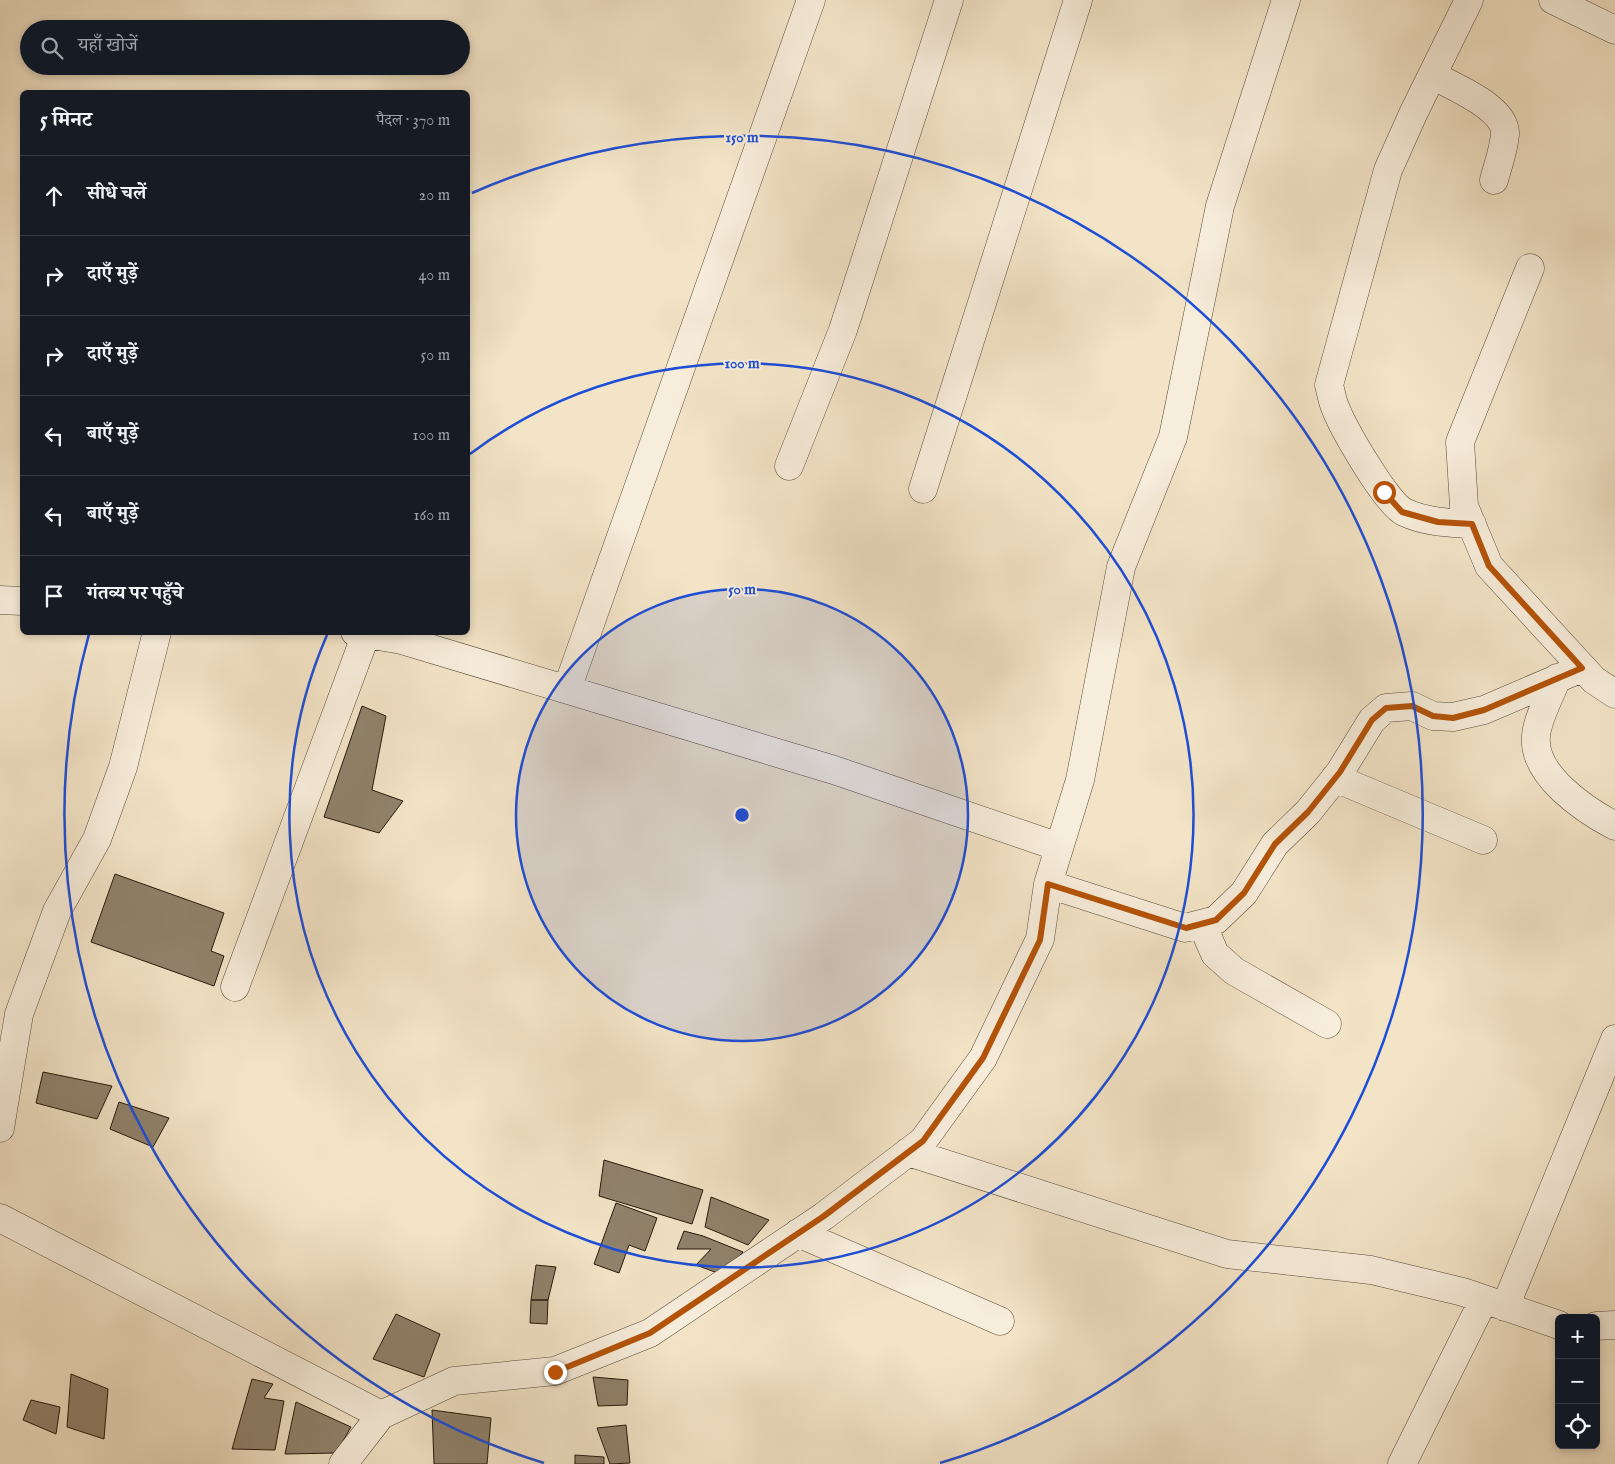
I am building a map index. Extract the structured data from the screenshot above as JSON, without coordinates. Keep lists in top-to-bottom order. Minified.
{"page":{"search":"यहाँ खोजें","heading":["5 मिनट","पैदल · 370 m"],"list":[["सीधे चलें","20 m"],["दाएँ मुड़ें","40 m"],["दाएँ मुड़ें","50 m"],["बाएँ मुड़ें","100 m"],["बाएँ मुड़ें","160 m"],"गंतव्य पर पहुँचे"],"map_buttons":["+","−"]},"rings":["150 m","100 m","50 m"]}
